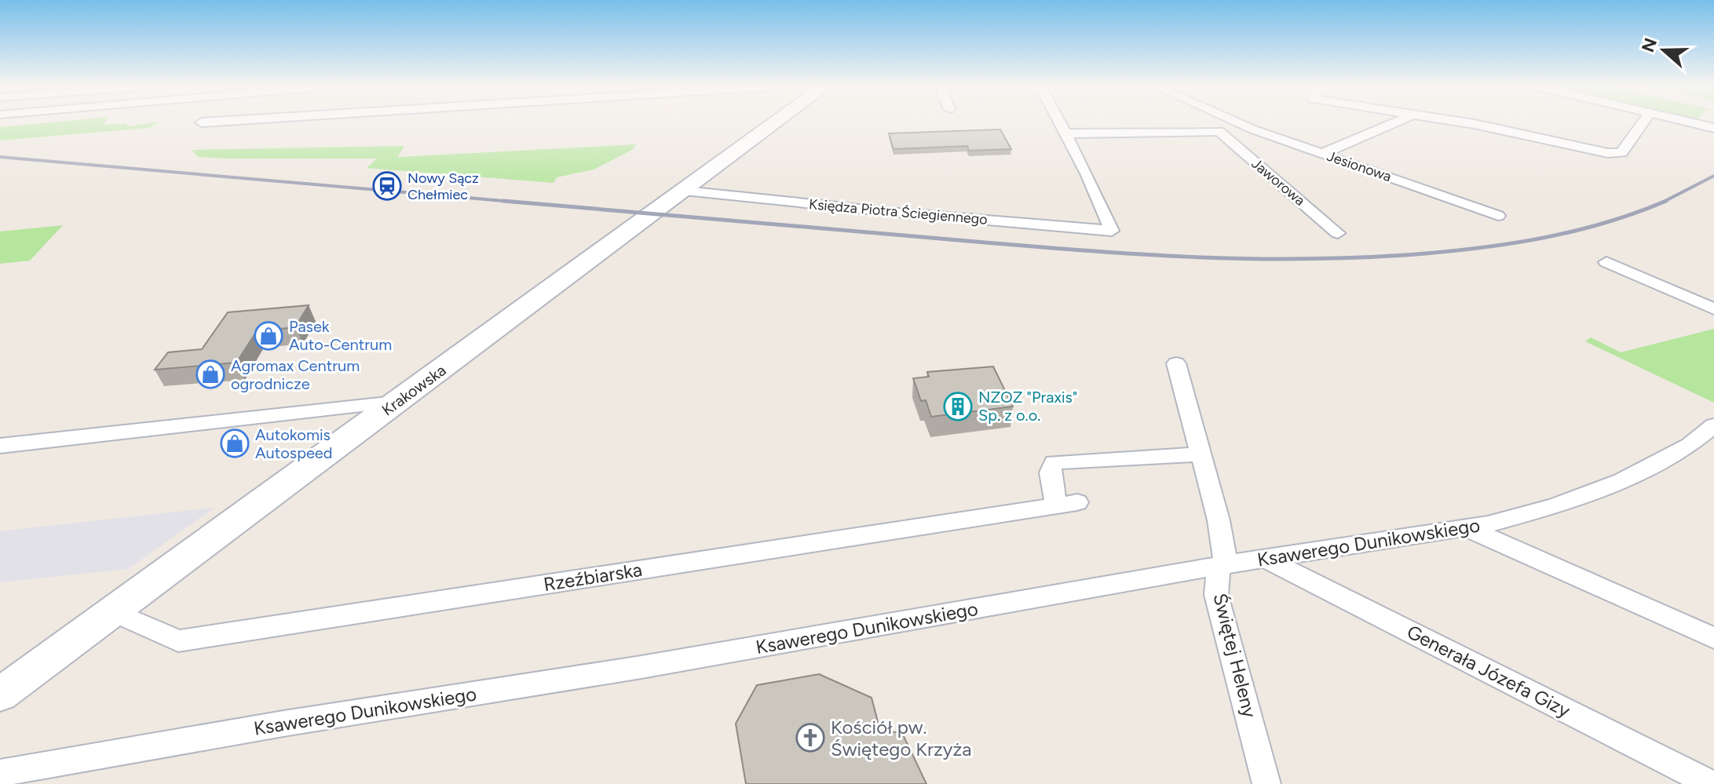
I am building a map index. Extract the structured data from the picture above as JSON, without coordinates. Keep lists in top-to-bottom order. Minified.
{"streets":{"main road":["Krakowska"],"street":["Jesionowa","Jaworowa","Księdza Piotra Ściegiennego","Ksawerego Dunikowskiego","Rzeźbiarska","Świętej Heleny","Generała Józefa Gizy"]},"crossings":[["Księdza Piotra Ściegiennego","Krakowska"],["Krakowska","Rzeźbiarska"],["Ksawerego Dunikowskiego","Świętej Heleny"],["Ksawerego Dunikowskiego","Generała Józefa Gizy"],["Rzeźbiarska","Świętej Heleny"]],"places":{"station":["Nowy Sącz Chełmiec"],"shop":["Pasek Auto-Centrum","Agromax Centrum ogrodnicze","Autokomis Autospeed"],"building":["NZOZ \"Praxis\" Sp. z o.o."],"church":["Kościół pw. Świętego Krzyża"]},"north":"left"}
